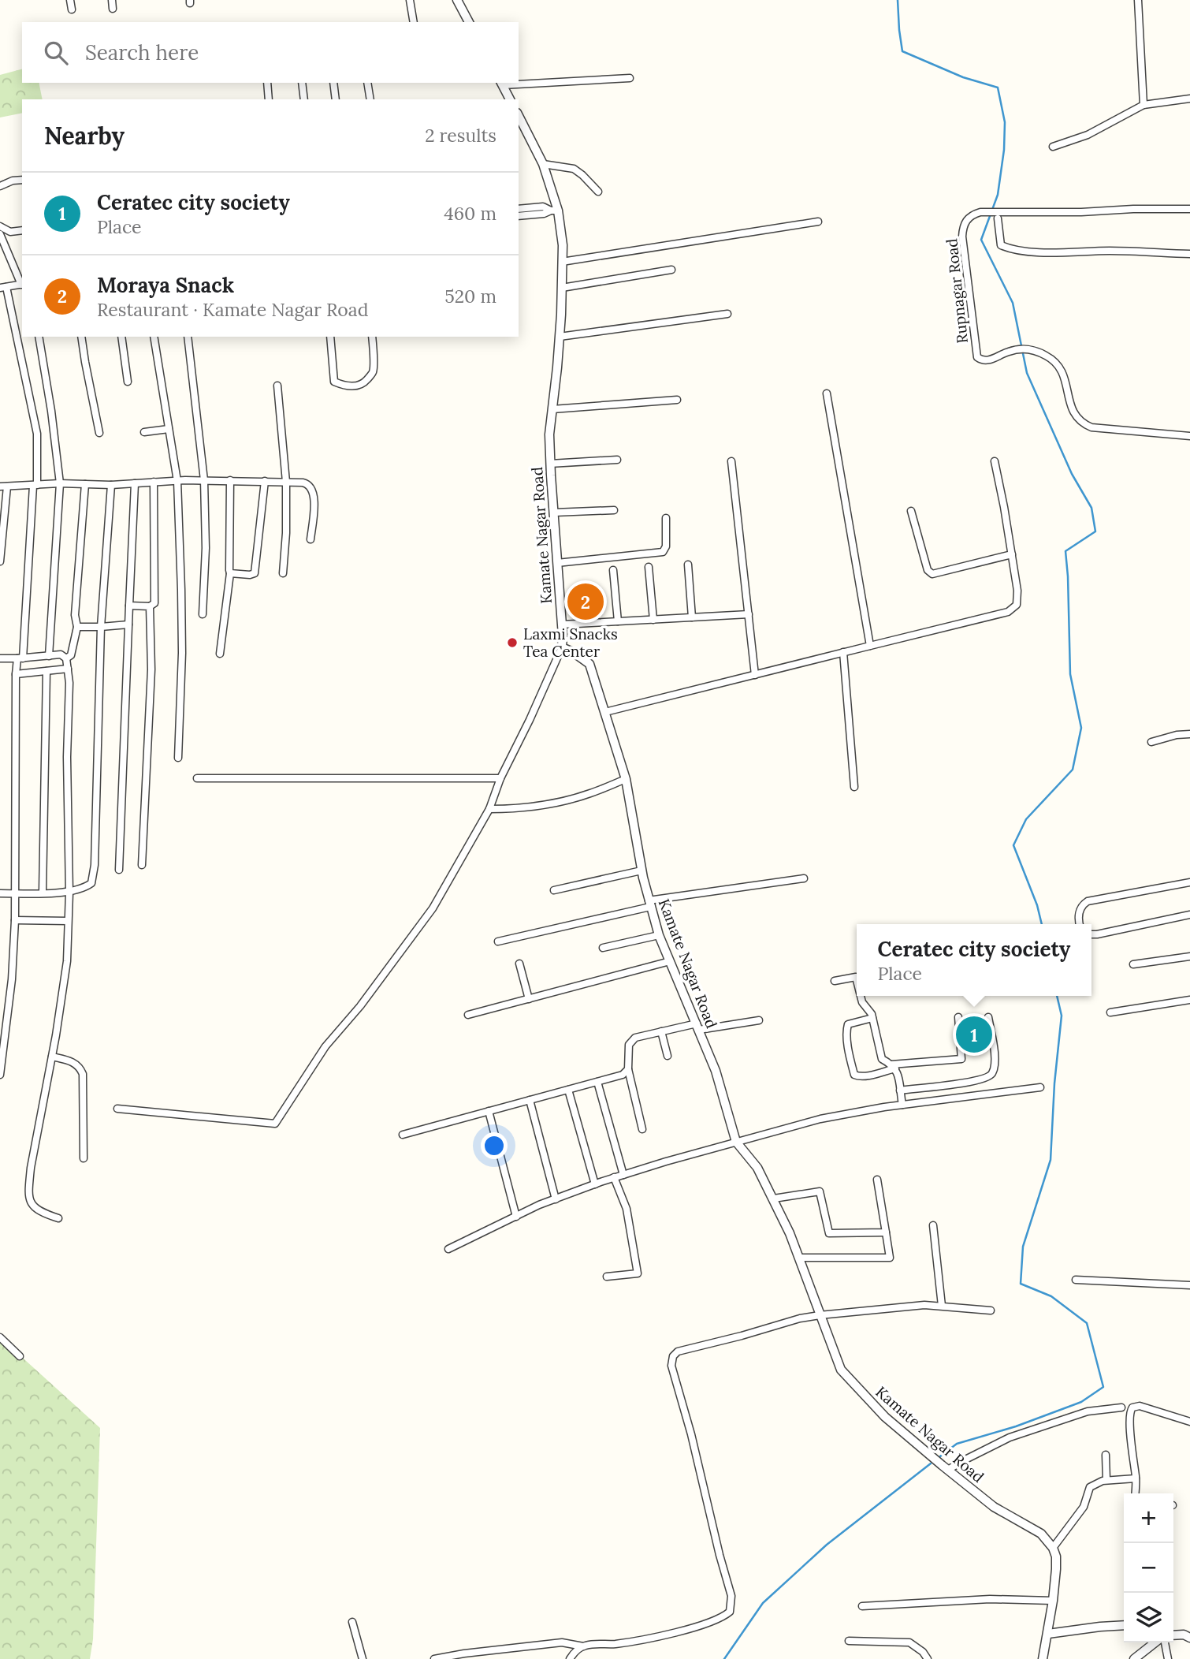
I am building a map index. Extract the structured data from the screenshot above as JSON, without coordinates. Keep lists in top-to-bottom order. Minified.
{"streets":{"street":["Rupnagar Road","Kamate Nagar Road"]},"places":["Laxmi Snacks Tea Center"],"page":{"search":"Search here","heading":["Nearby","2 results"],"list":[{"mark":"1","name":"Ceratec city society","note":"Place","value":"460 m"},{"mark":"2","name":"Moraya Snack","note":"Restaurant · Kamate Nagar Road","value":"520 m"}],"pins":["2","1"],"popup":["Ceratec city society","Place"],"map_buttons":["+","−"]}}
